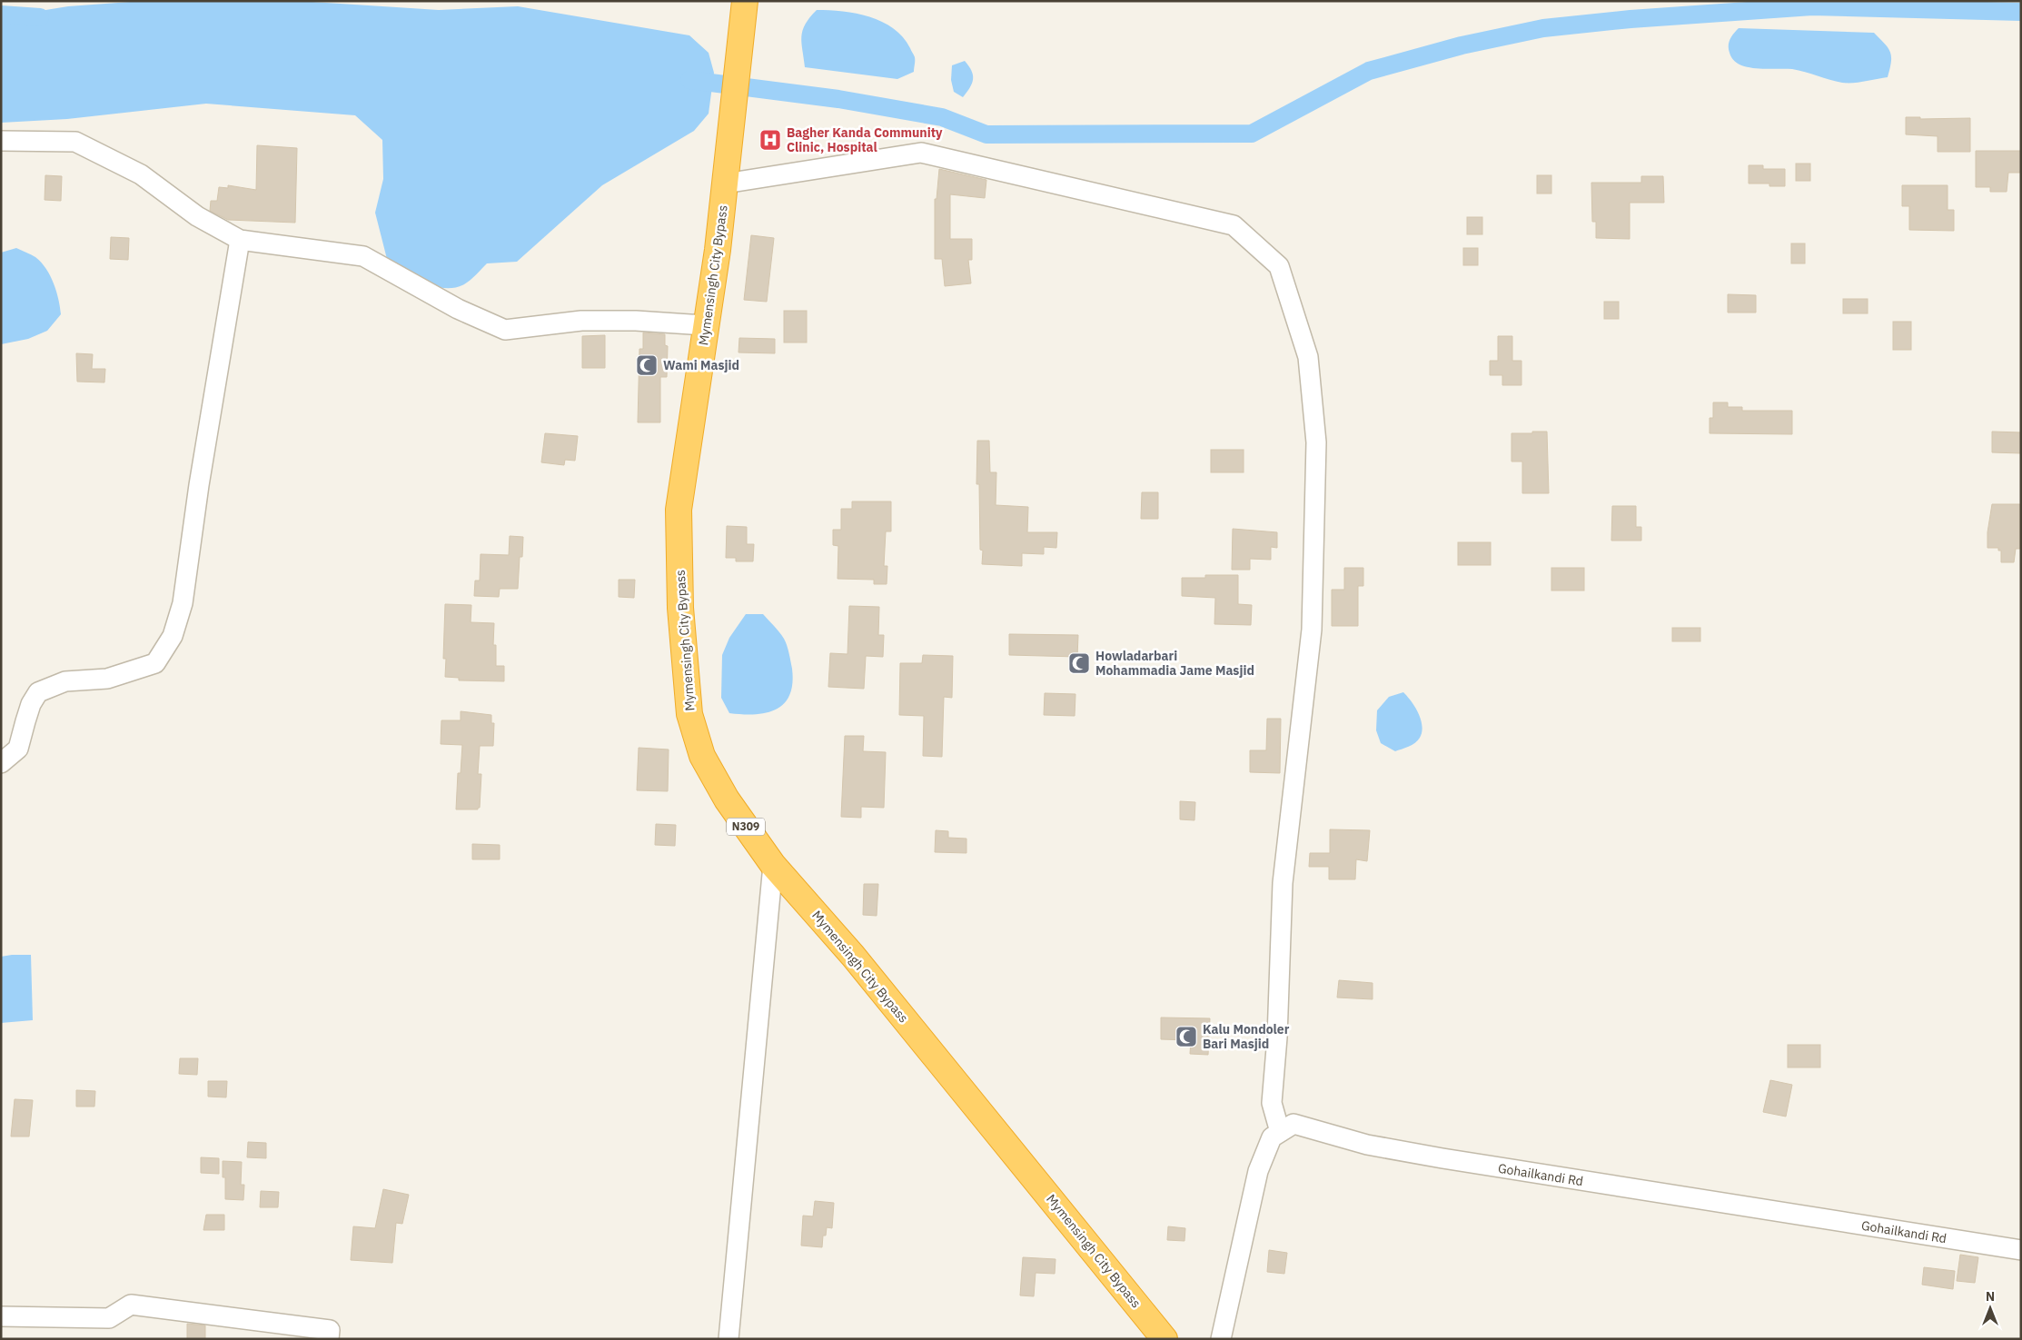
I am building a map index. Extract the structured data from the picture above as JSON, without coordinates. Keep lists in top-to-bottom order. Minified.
{"streets":{"highway":["Mymensingh City Bypass","N309"],"street":["Gohailkandi Rd"]},"places":{"hospital":["Bagher Kanda Community Clinic, Hospital"],"mosque":["Wami Masjid","Howladarbari Mohammadia Jame Masjid","Kalu Mondoler Bari Masjid"]},"north":"top"}
